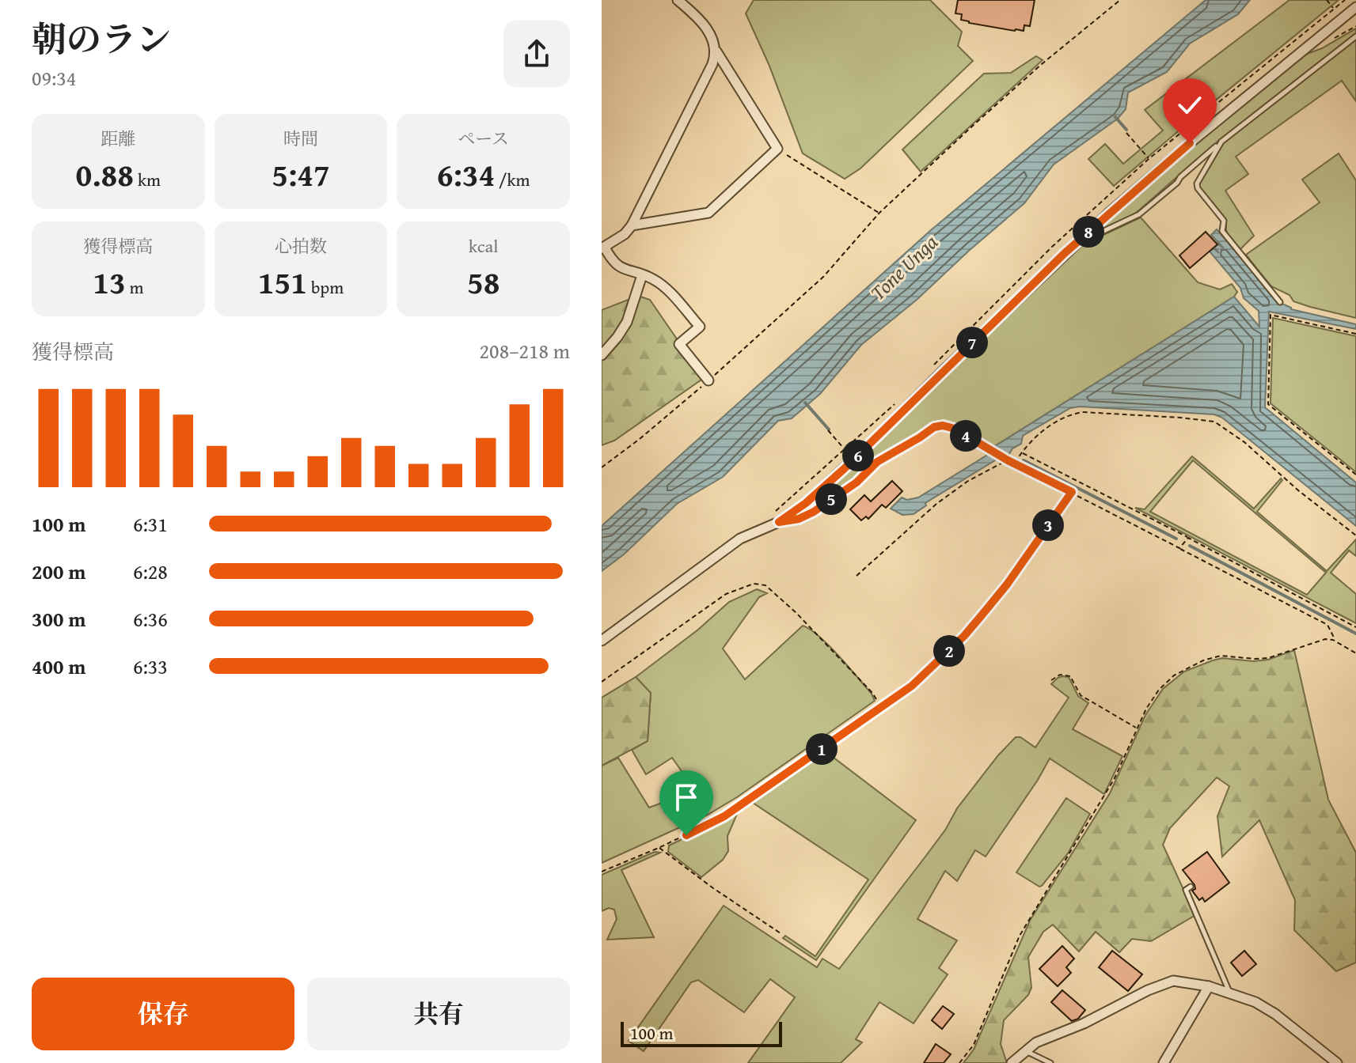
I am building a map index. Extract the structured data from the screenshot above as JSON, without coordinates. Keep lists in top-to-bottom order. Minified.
{"water":["Tone Unga"],"scale_bar":"100 m","page":{"heading":["朝のラン","09:34"],"stats":[["距離","0.88 km"],["時間","5:47"],["ペース","6:34 /km"],["獲得標高","13 m"],["心拍数","151 bpm"],["kcal","58"]],"pins":["8","7","4","6","5","3","2","1"],"chart":["獲得標高","208–218 m"],"list":[{"name":"100 m","note":"6:31"},{"name":"200 m","note":"6:28"},{"name":"300 m","note":"6:36"},{"name":"400 m","note":"6:33"}],"buttons":["保存","共有"],"scale":"100 m"}}
